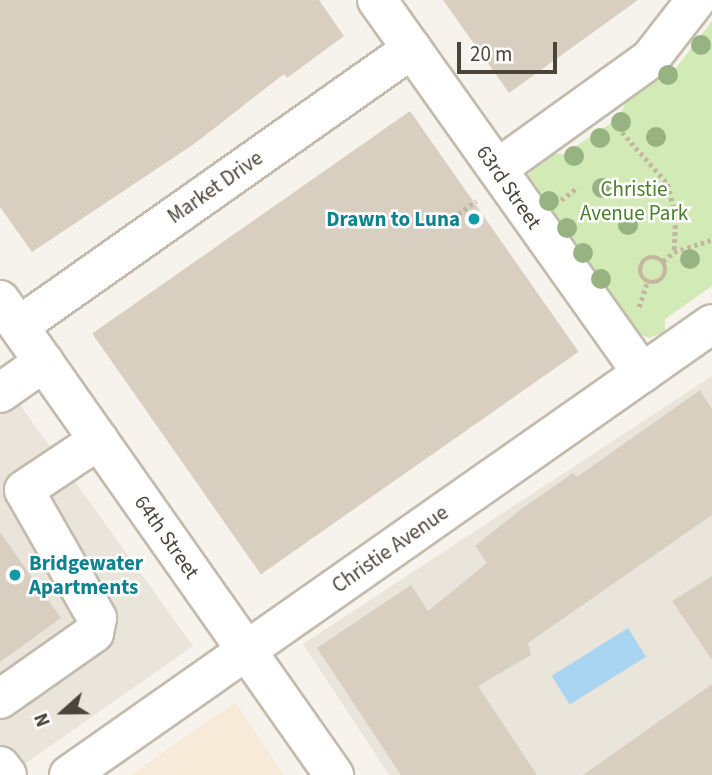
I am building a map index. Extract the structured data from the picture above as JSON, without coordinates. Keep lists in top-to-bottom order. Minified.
{"streets":{"street":["Market Drive","63rd Street","64th Street","Christie Avenue"]},"crossings":[["Market Drive","63rd Street"],["Market Drive","64th Street"],["63rd Street","Christie Avenue"],["64th Street","Christie Avenue"]],"parks":["Christie Avenue Park"],"places":["Drawn to Luna","Bridgewater Apartments"],"scale_bar":"20 m","north":"left"}
